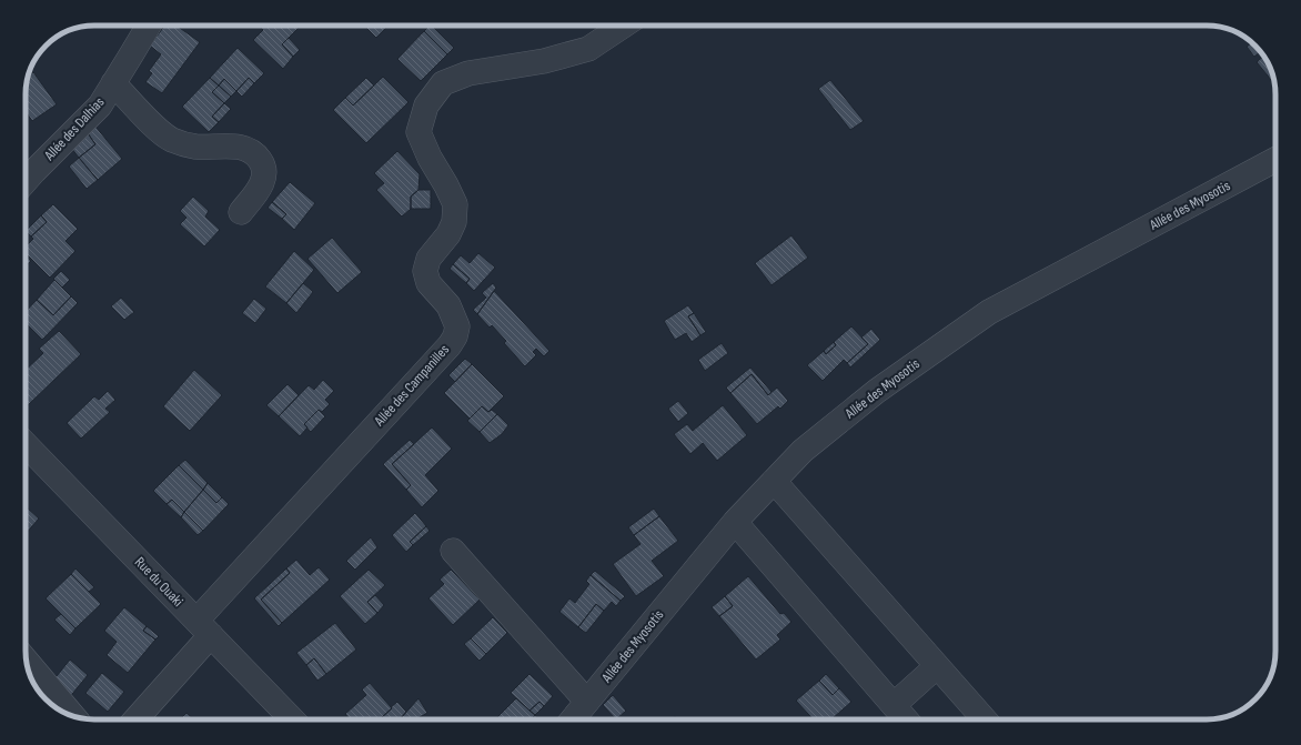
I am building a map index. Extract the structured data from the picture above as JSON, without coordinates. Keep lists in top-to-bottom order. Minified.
{"streets":{"street":["Allée des Dalhias","Allée des Myosotis","Allée des Campanilles","Rue du Ouaki"]},"crossings":[["Allée des Campanilles","Rue du Ouaki"]]}
